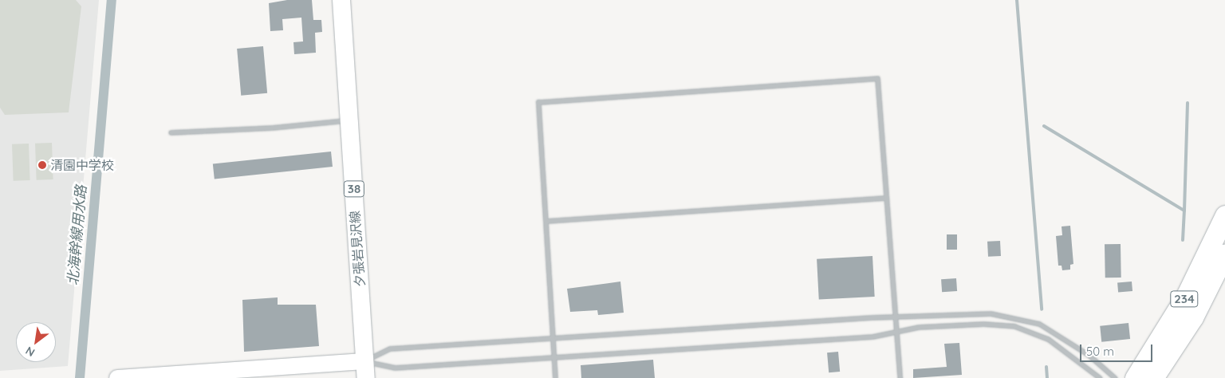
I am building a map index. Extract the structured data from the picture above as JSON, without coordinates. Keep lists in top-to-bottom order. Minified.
{"streets":{"highway":["234"],"main road":["38","夕張岩見沢線"]},"water":["北海幹線用水路"],"places":["清園中学校"],"scale_bar":"50 m","north":"bottom left"}
